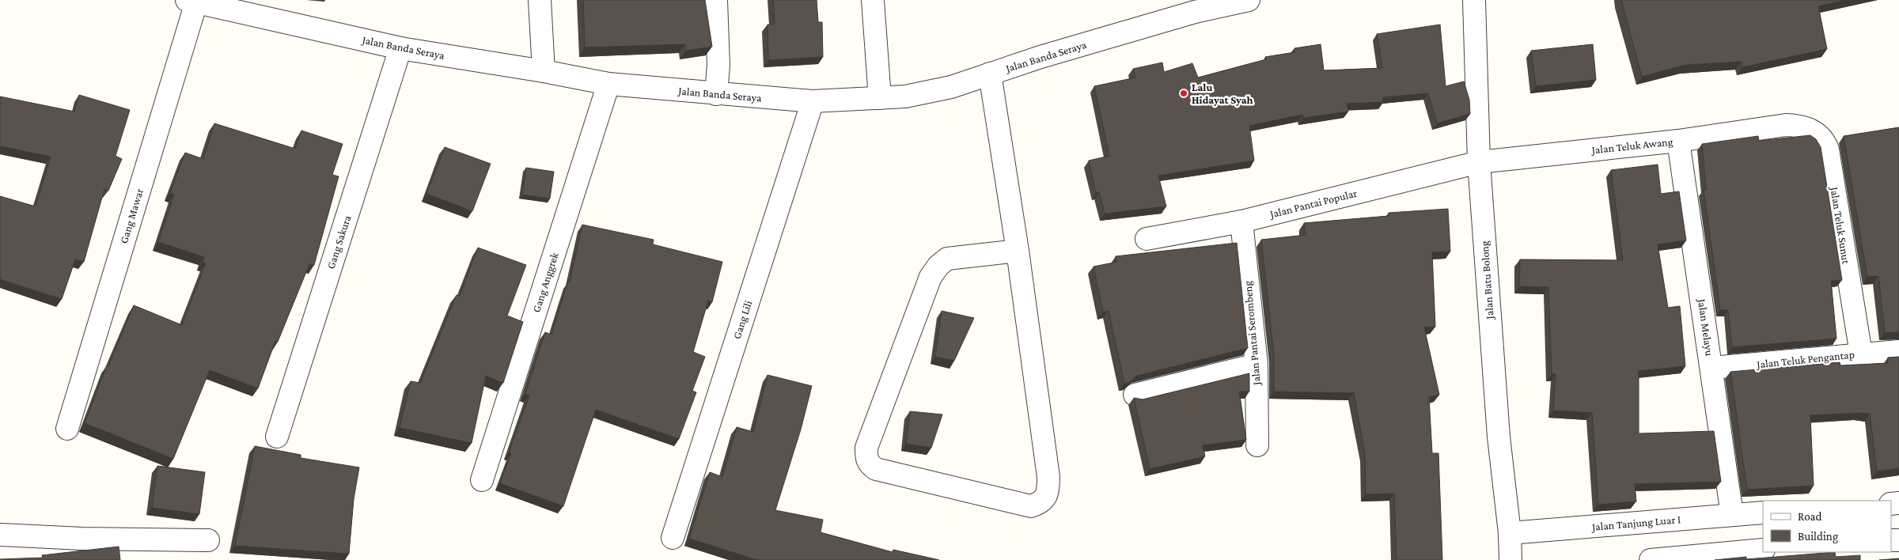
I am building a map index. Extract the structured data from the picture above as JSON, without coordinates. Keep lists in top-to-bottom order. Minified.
{"streets":{"street":["Jalan Banda Seraya","Jalan Teluk Awang","Jalan Pantai Popular","Gang Mawar","Jalan Teluk Sunut","Gang Sakura","Jalan Batu Bolong","Gang Anggrek","Gang Lili","Jalan Melayu","Jalan Pantai Serombeng","Jalan Teluk Pengantap","Jalan Tanjung Luar I"]},"crossings":[["Jalan Banda Seraya","Gang Mawar"],["Jalan Banda Seraya","Gang Sakura"],["Jalan Banda Seraya","Gang Anggrek"],["Jalan Banda Seraya","Gang Lili"],["Jalan Teluk Awang","Jalan Pantai Popular"],["Jalan Teluk Awang","Jalan Teluk Sunut"],["Jalan Teluk Awang","Jalan Batu Bolong"],["Jalan Teluk Awang","Jalan Melayu"],["Jalan Pantai Popular","Jalan Batu Bolong"],["Jalan Pantai Popular","Jalan Pantai Serombeng"],["Jalan Teluk Sunut","Jalan Teluk Pengantap"],["Jalan Batu Bolong","Jalan Tanjung Luar I"],["Jalan Melayu","Jalan Teluk Pengantap"],["Jalan Melayu","Jalan Tanjung Luar I"]],"places":["Lalu Hidayat Syah"],"legend":["Road","Building"]}
